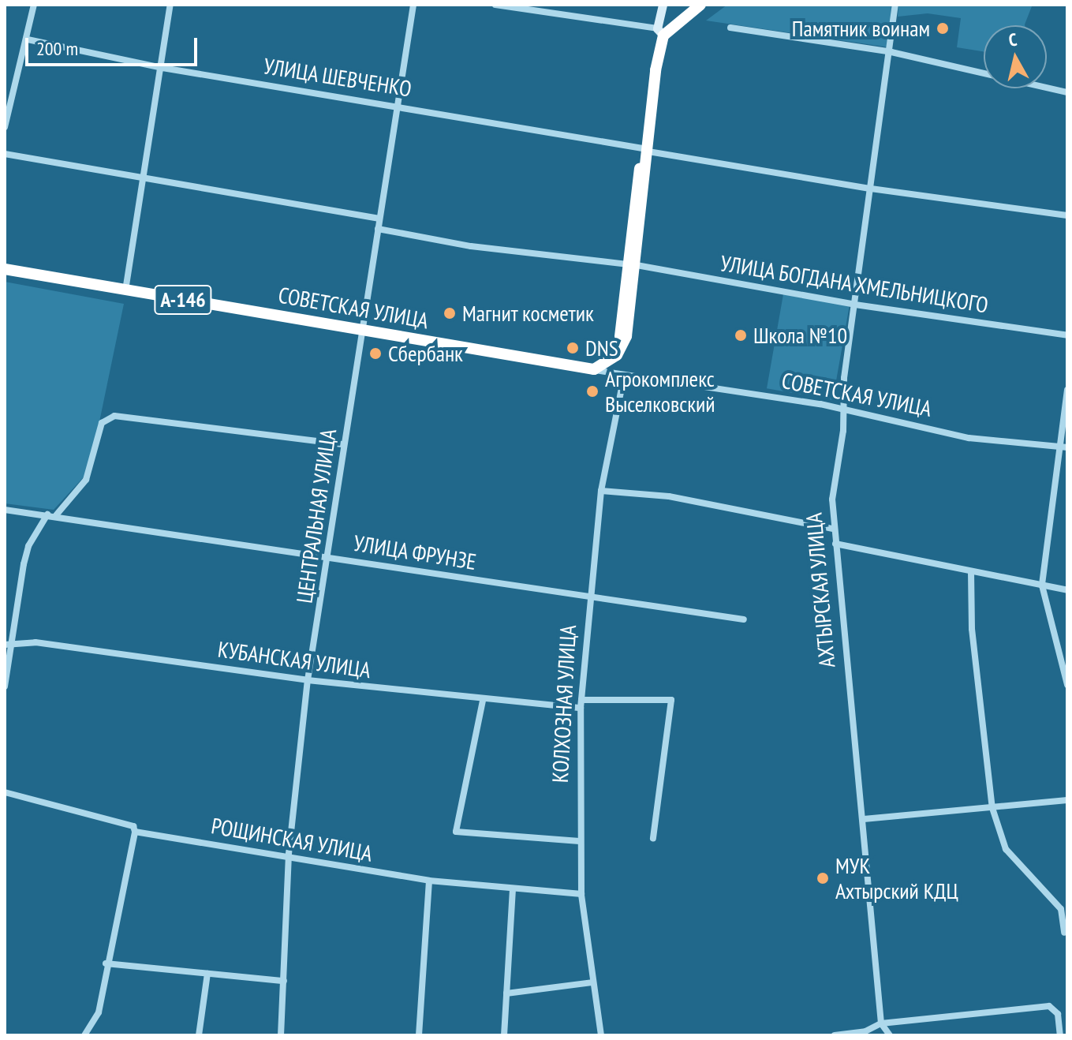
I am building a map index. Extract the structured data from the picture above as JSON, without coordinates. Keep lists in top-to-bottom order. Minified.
{"streets":{"highway":["А-146","СОВЕТСКАЯ УЛИЦА"],"street":["УЛИЦА ШЕВЧЕНКО","УЛИЦА БОГДАНА ХМЕЛЬНИЦКОГО","ЦЕНТРАЛЬНАЯ УЛИЦА","УЛИЦА ФРУНЗЕ","АХТЫРСКАЯ УЛИЦА","КУБАНСКАЯ УЛИЦА","КОЛХОЗНАЯ УЛИЦА","РОЩИНСКАЯ УЛИЦА"]},"crossings":[["УЛИЦА ШЕВЧЕНКО","ЦЕНТРАЛЬНАЯ УЛИЦА"],["УЛИЦА ШЕВЧЕНКО","АХТЫРСКАЯ УЛИЦА"],["УЛИЦА БОГДАНА ХМЕЛЬНИЦКОГО","ЦЕНТРАЛЬНАЯ УЛИЦА"],["УЛИЦА БОГДАНА ХМЕЛЬНИЦКОГО","АХТЫРСКАЯ УЛИЦА"],["СОВЕТСКАЯ УЛИЦА","ЦЕНТРАЛЬНАЯ УЛИЦА"],["СОВЕТСКАЯ УЛИЦА","АХТЫРСКАЯ УЛИЦА"],["СОВЕТСКАЯ УЛИЦА","КОЛХОЗНАЯ УЛИЦА"],["ЦЕНТРАЛЬНАЯ УЛИЦА","УЛИЦА ФРУНЗЕ"],["ЦЕНТРАЛЬНАЯ УЛИЦА","КУБАНСКАЯ УЛИЦА"],["ЦЕНТРАЛЬНАЯ УЛИЦА","РОЩИНСКАЯ УЛИЦА"],["УЛИЦА ФРУНЗЕ","КОЛХОЗНАЯ УЛИЦА"],["КУБАНСКАЯ УЛИЦА","КОЛХОЗНАЯ УЛИЦА"],["КОЛХОЗНАЯ УЛИЦА","РОЩИНСКАЯ УЛИЦА"]],"places":["Памятник воинам","Магнит косметик","Школа №10","DNS","Сбербанк","Агрокомплекс Выселковский","МУК Ахтырский КДЦ"],"scale_bar":"200 m","north":"top"}
